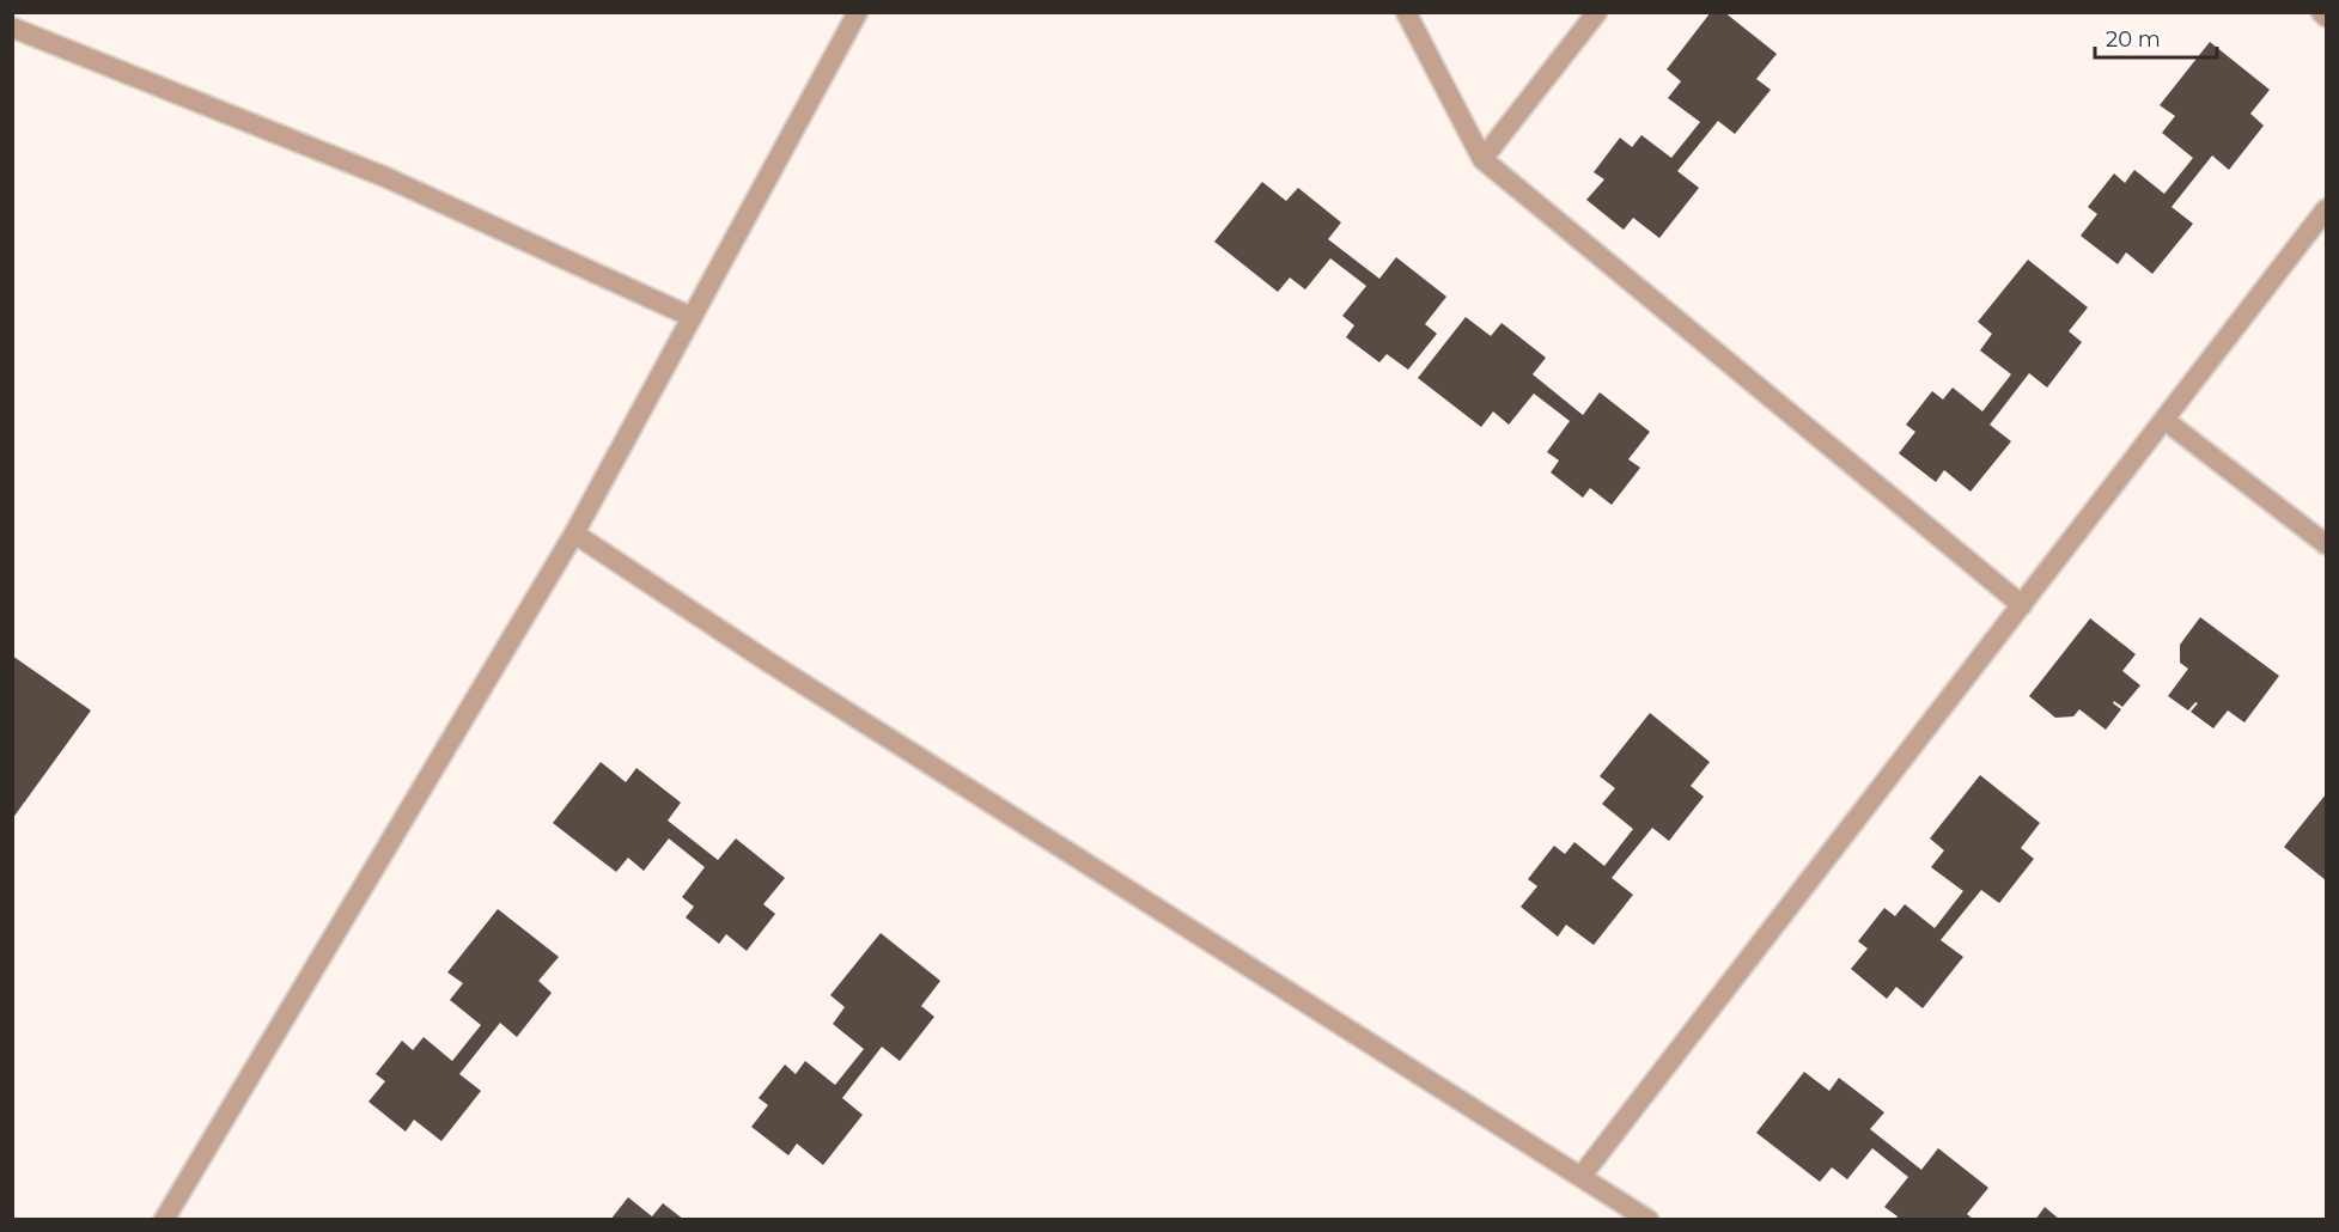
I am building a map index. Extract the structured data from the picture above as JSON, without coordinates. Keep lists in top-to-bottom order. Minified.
{"scale_bar":"20 m"}
